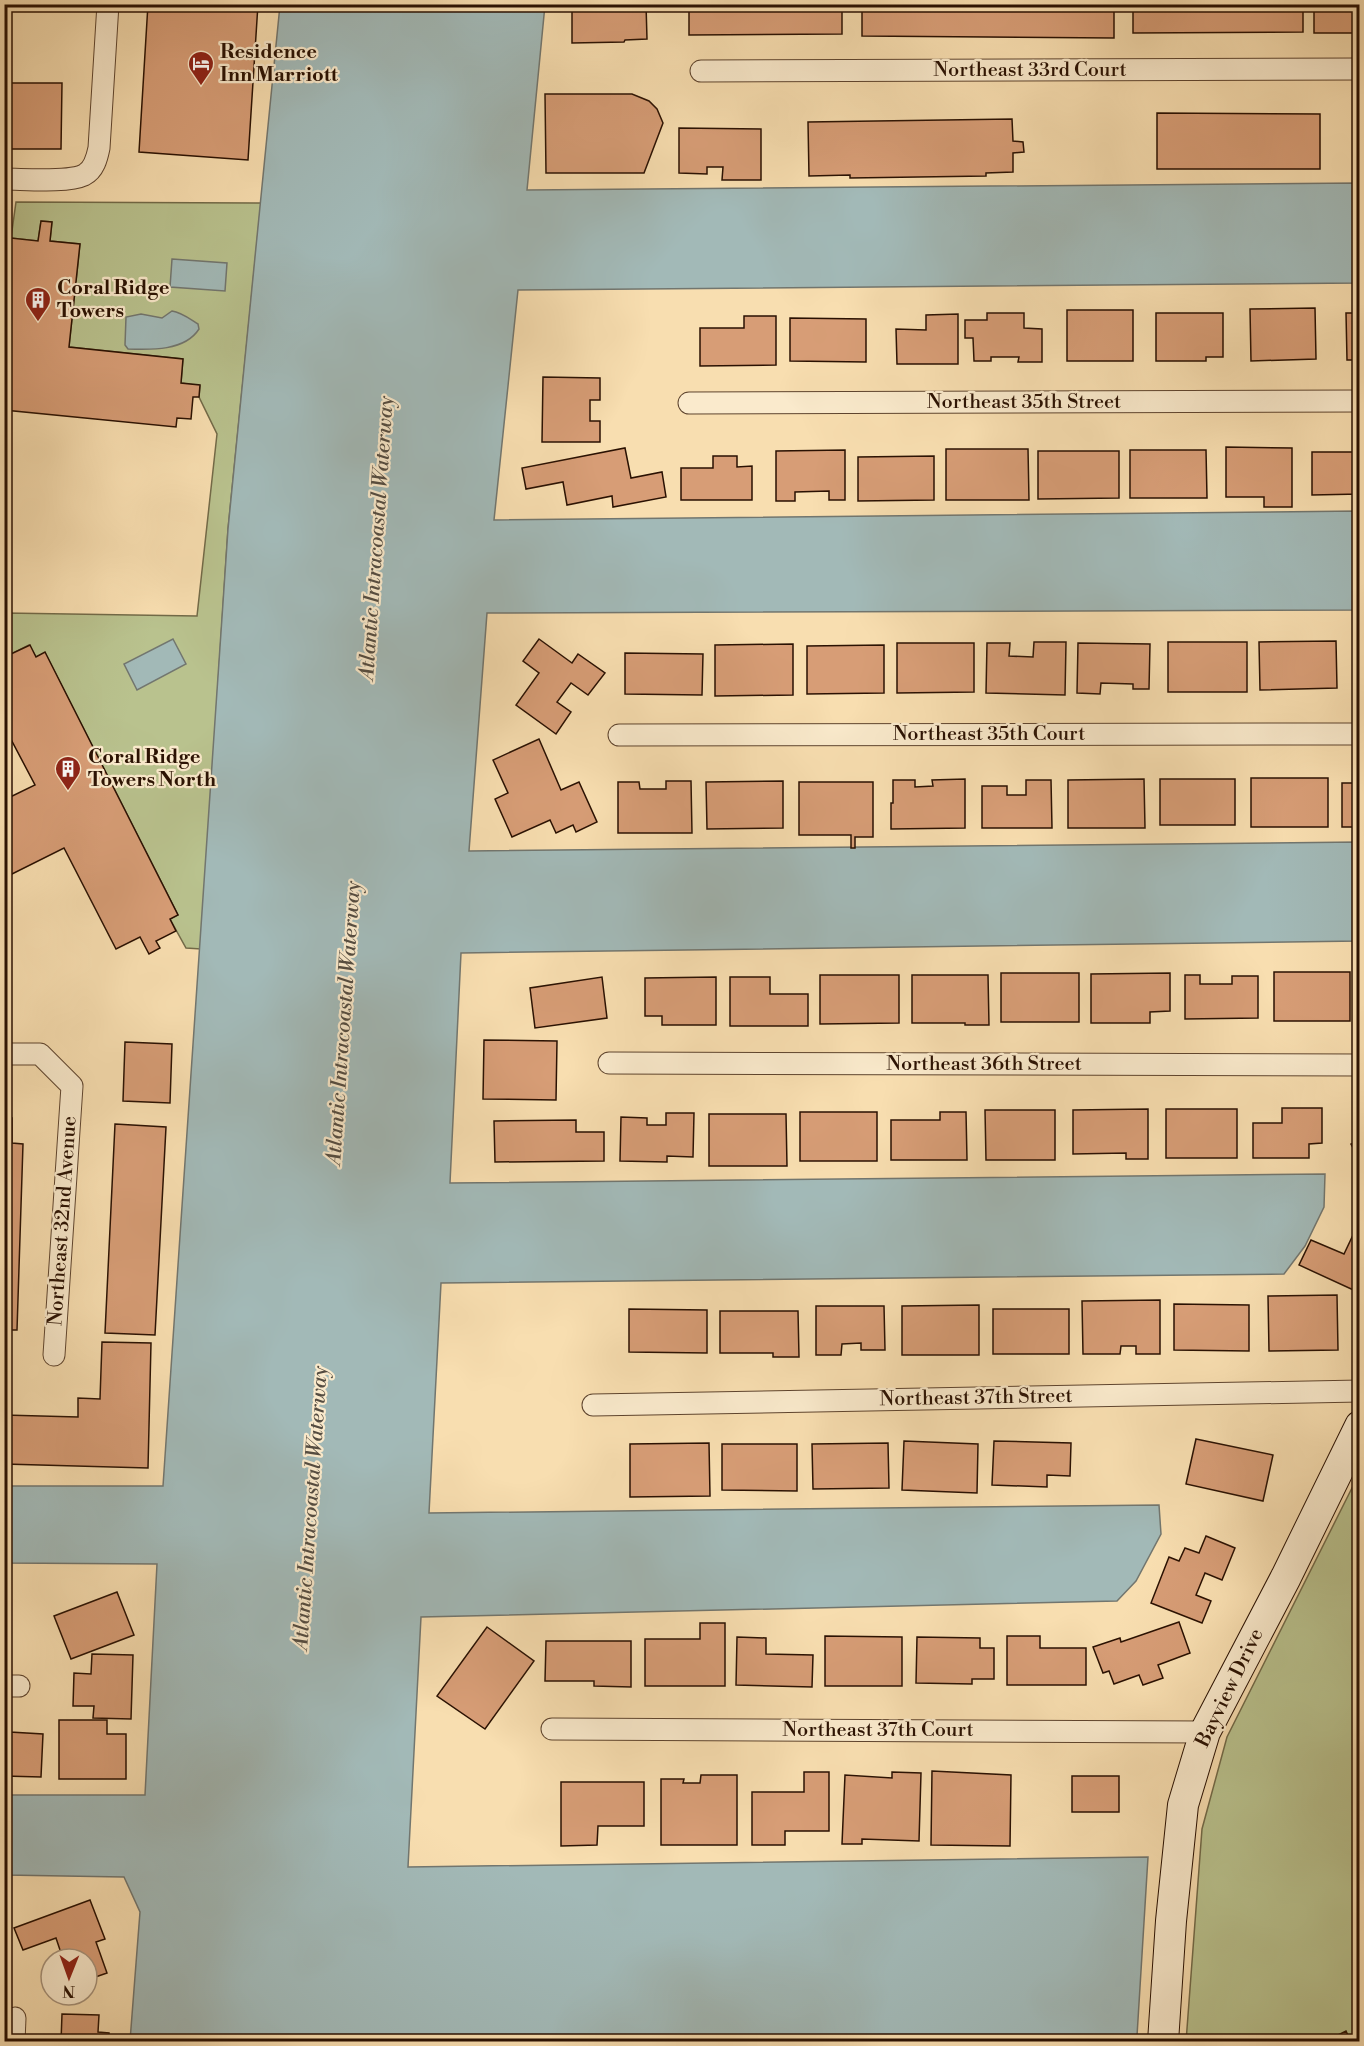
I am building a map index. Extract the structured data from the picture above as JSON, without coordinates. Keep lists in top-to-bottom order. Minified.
{"streets":{"street":["Northeast 33rd Court","Northeast 35th Street","Northeast 35th Court","Northeast 36th Street","Northeast 32nd Avenue","Northeast 37th Street","Bayview Drive","Northeast 37th Court"]},"crossings":[["Bayview Drive","Northeast 37th Court"]],"water":["Atlantic Intracoastal Waterway"],"places":{"hotel":["Residence Inn Marriott"],"building":["Coral Ridge Towers","Coral Ridge Towers North"]},"north":"bottom"}
